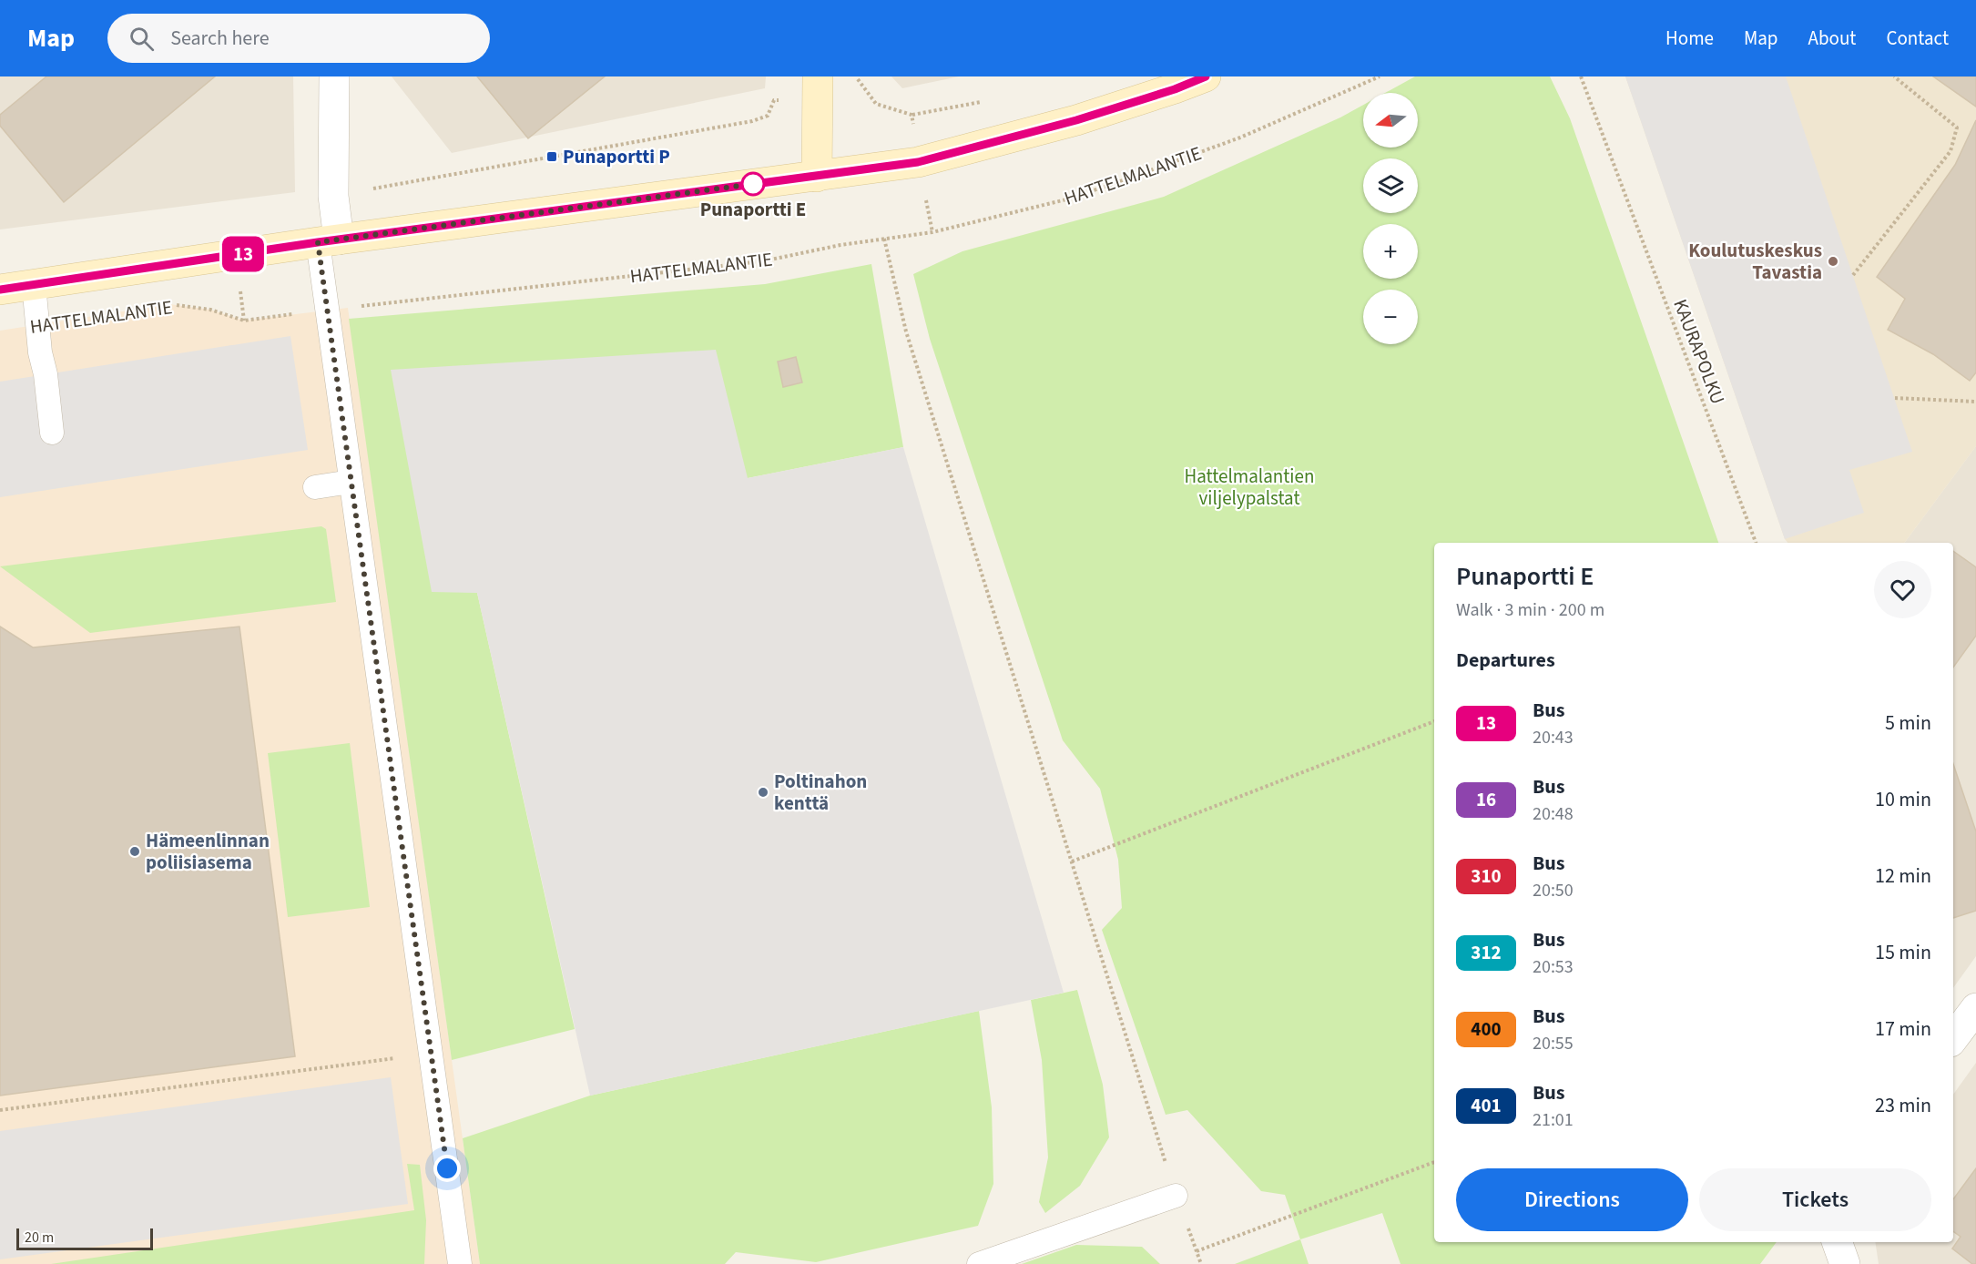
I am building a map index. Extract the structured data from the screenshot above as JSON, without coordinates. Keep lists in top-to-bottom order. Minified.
{"streets":{"path":["HATTELMALANTIE","KAURAPOLKU"]},"parks":["Hattelmalantien viljelypalstat"],"places":{"transit":["Punaportti P"],"other":["Punaportti E","Koulutuskeskus Tavastia","Poltinahon kenttä","Hämeenlinnan poliisiasema"]},"lines":["bus line 13"],"scale_bar":"20 m","north":"left","page":{"header":"Map","search":"Search here","nav":["Home","Map","About","Contact"],"on_map":"13","map_buttons":["+","−"],"heading":[["Punaportti E","Walk · 3 min · 200 m"],"Departures"],"list":[{"mark":"13","name":"Bus","note":"20:43","value":"5 min"},{"mark":"16","name":"Bus","note":"20:48","value":"10 min"},{"mark":"310","name":"Bus","note":"20:50","value":"12 min"},{"mark":"312","name":"Bus","note":"20:53","value":"15 min"},{"mark":"400","name":"Bus","note":"20:55","value":"17 min"},{"mark":"401","name":"Bus","note":"21:01","value":"23 min"}],"buttons":["Directions","Tickets"],"scale":"20 m"}}
